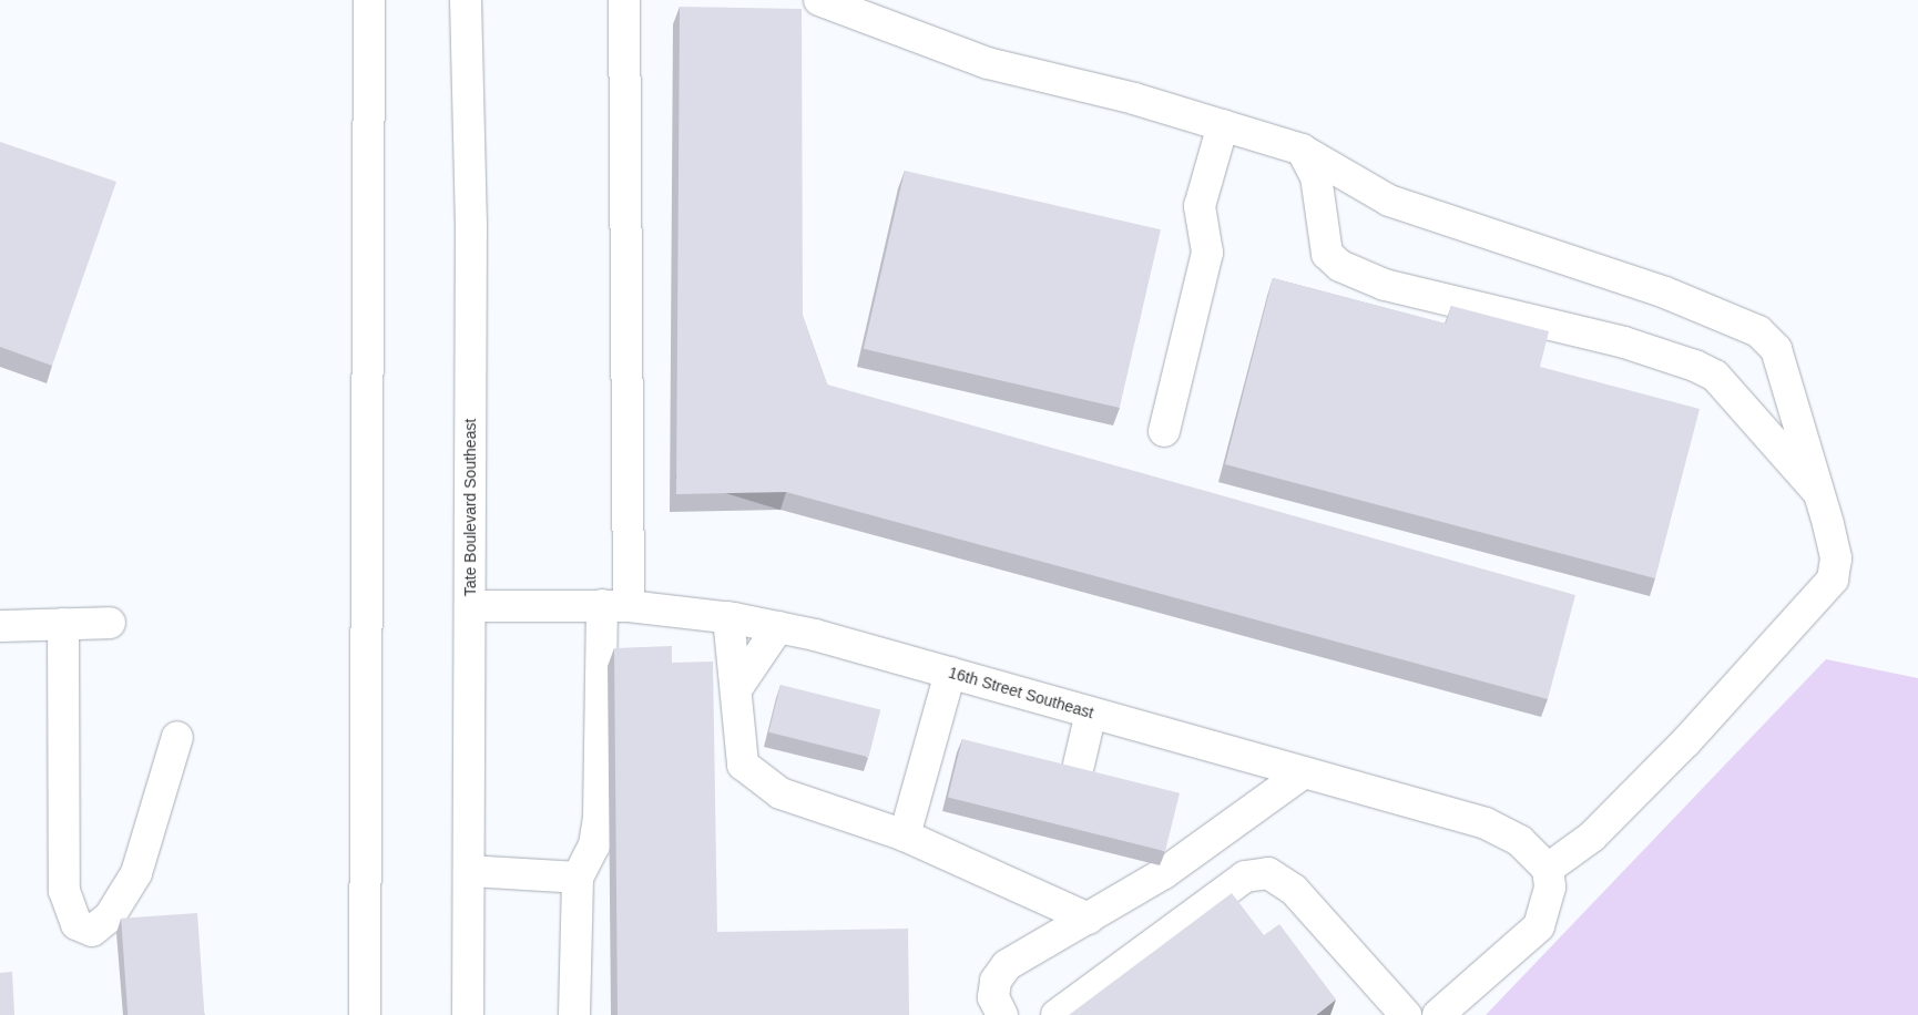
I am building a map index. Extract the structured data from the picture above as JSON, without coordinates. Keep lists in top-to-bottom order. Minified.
{"streets":{"main road":["Tate Boulevard Southeast","16th Street Southeast"]},"crossings":[["Tate Boulevard Southeast","16th Street Southeast"]]}
